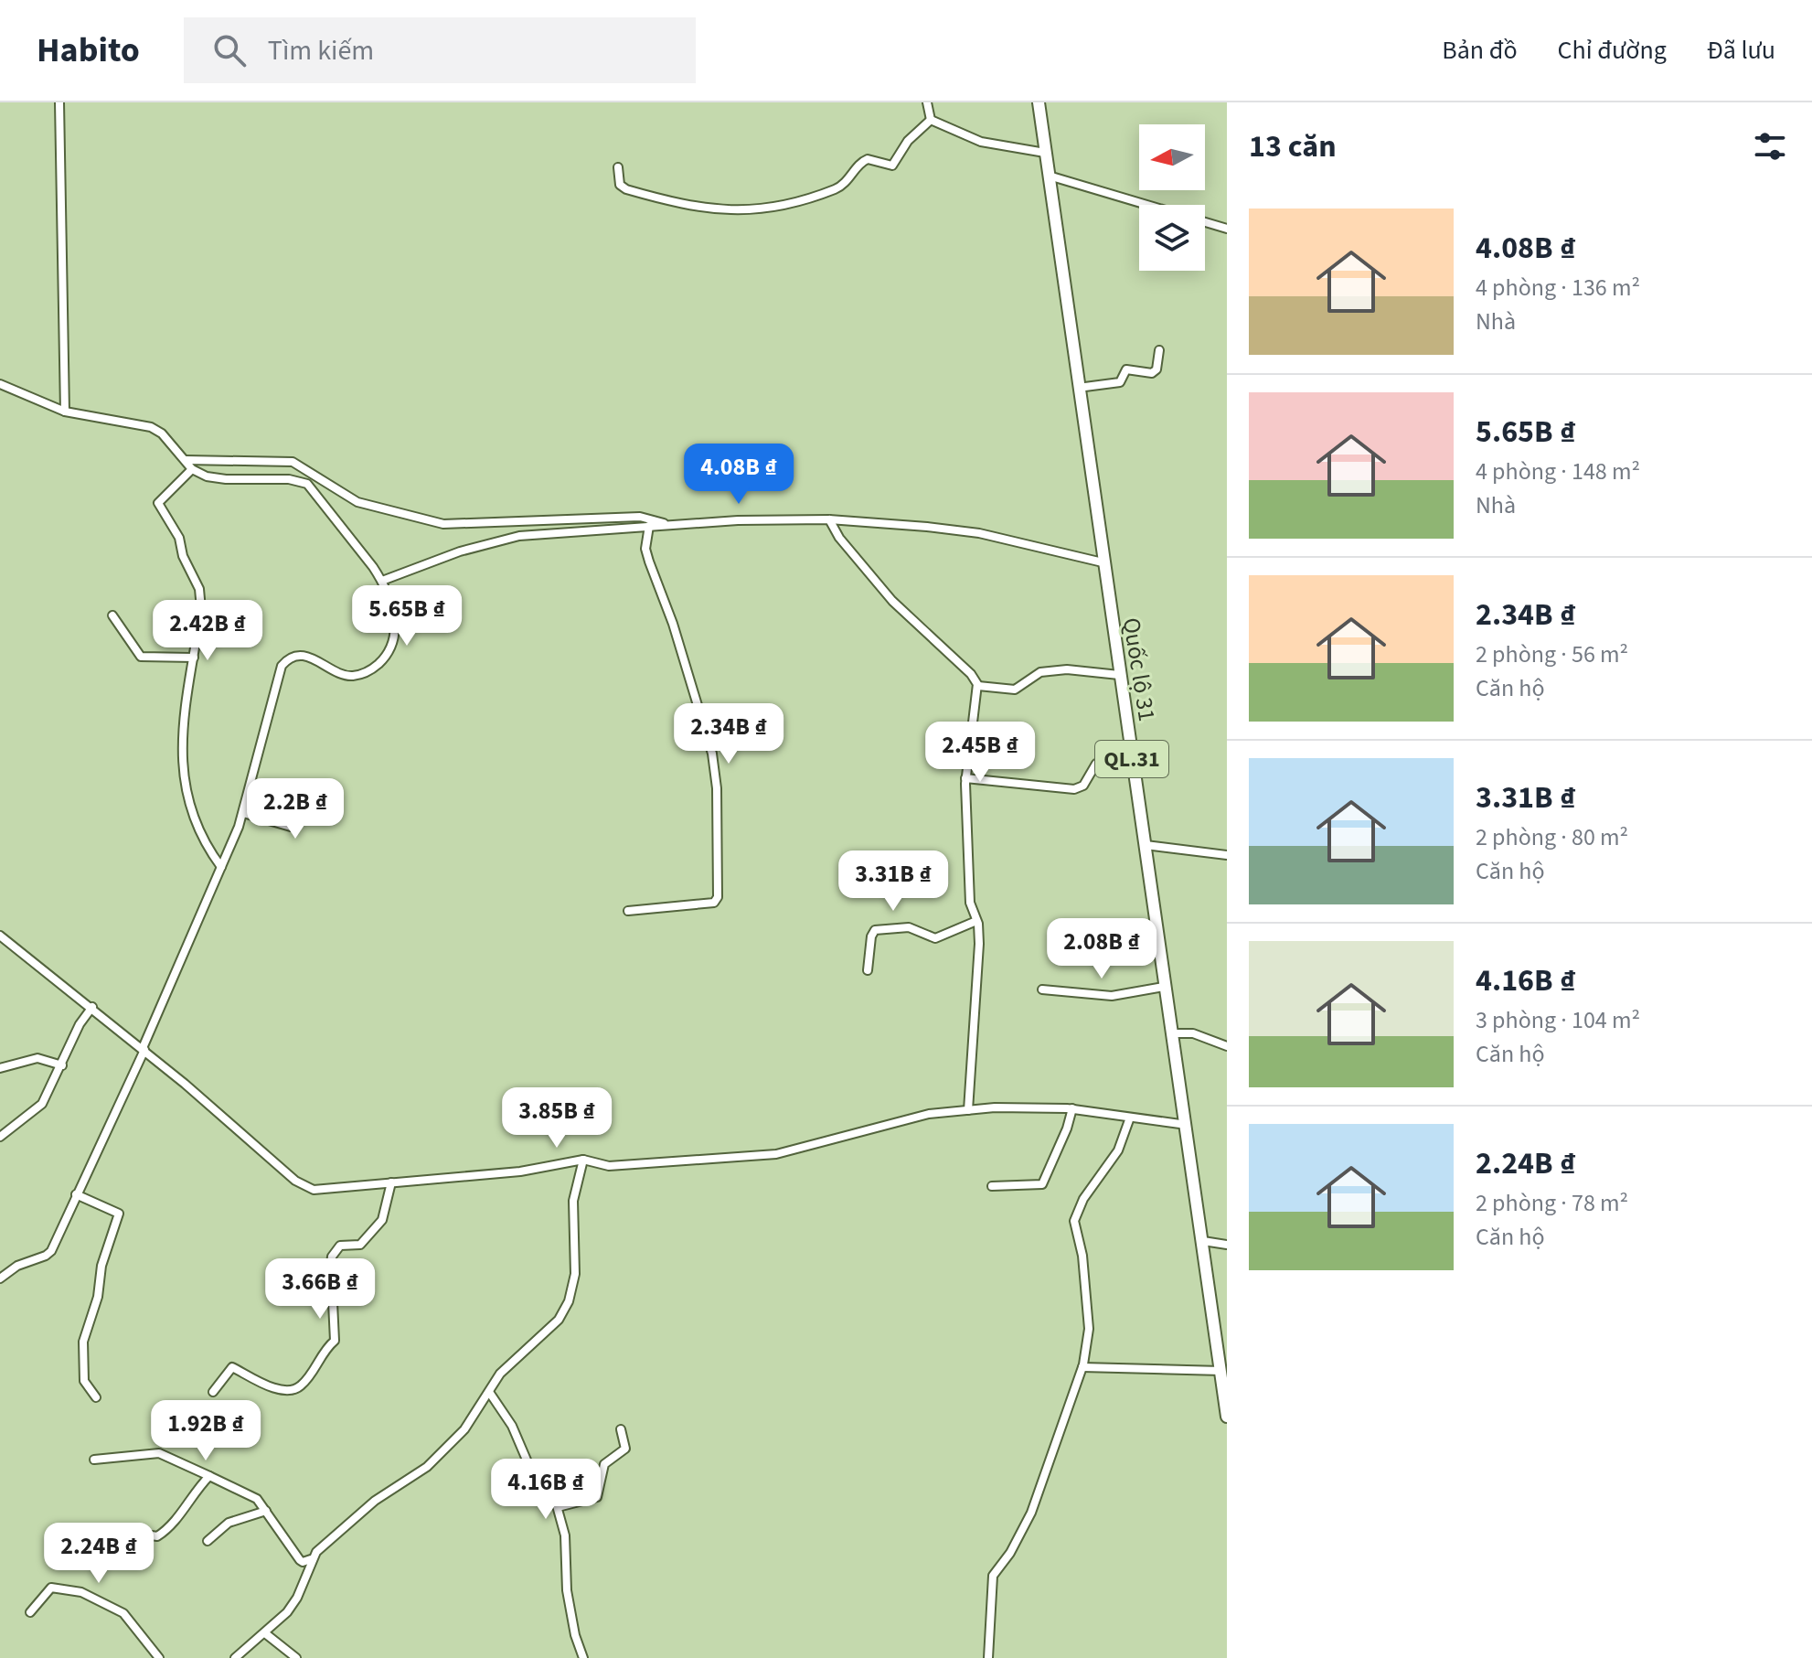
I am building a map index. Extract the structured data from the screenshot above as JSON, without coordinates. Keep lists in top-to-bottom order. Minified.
{"streets":{"highway":["Quốc lộ 31","QL.31"]},"north":"left","page":{"header":"Habito","search":"Tìm kiếm","nav":["Bản đồ","Chỉ đường","Đã lưu"],"heading":"13 căn","list":[{"name":"4.08B ₫","note":"4 phòng · 136 m² · Nhà"},{"name":"5.65B ₫","note":"4 phòng · 148 m² · Nhà"},{"name":"2.34B ₫","note":"2 phòng · 56 m² · Căn hộ"},{"name":"3.31B ₫","note":"2 phòng · 80 m² · Căn hộ"},{"name":"4.16B ₫","note":"3 phòng · 104 m² · Căn hộ"},{"name":"2.24B ₫","note":"2 phòng · 78 m² · Căn hộ"}],"price":["4.08B ₫","5.65B ₫","2.42B ₫","2.34B ₫","2.45B ₫","2.2B ₫","3.31B ₫","2.08B ₫","3.85B ₫","3.66B ₫","1.92B ₫","4.16B ₫","2.24B ₫"]}}
